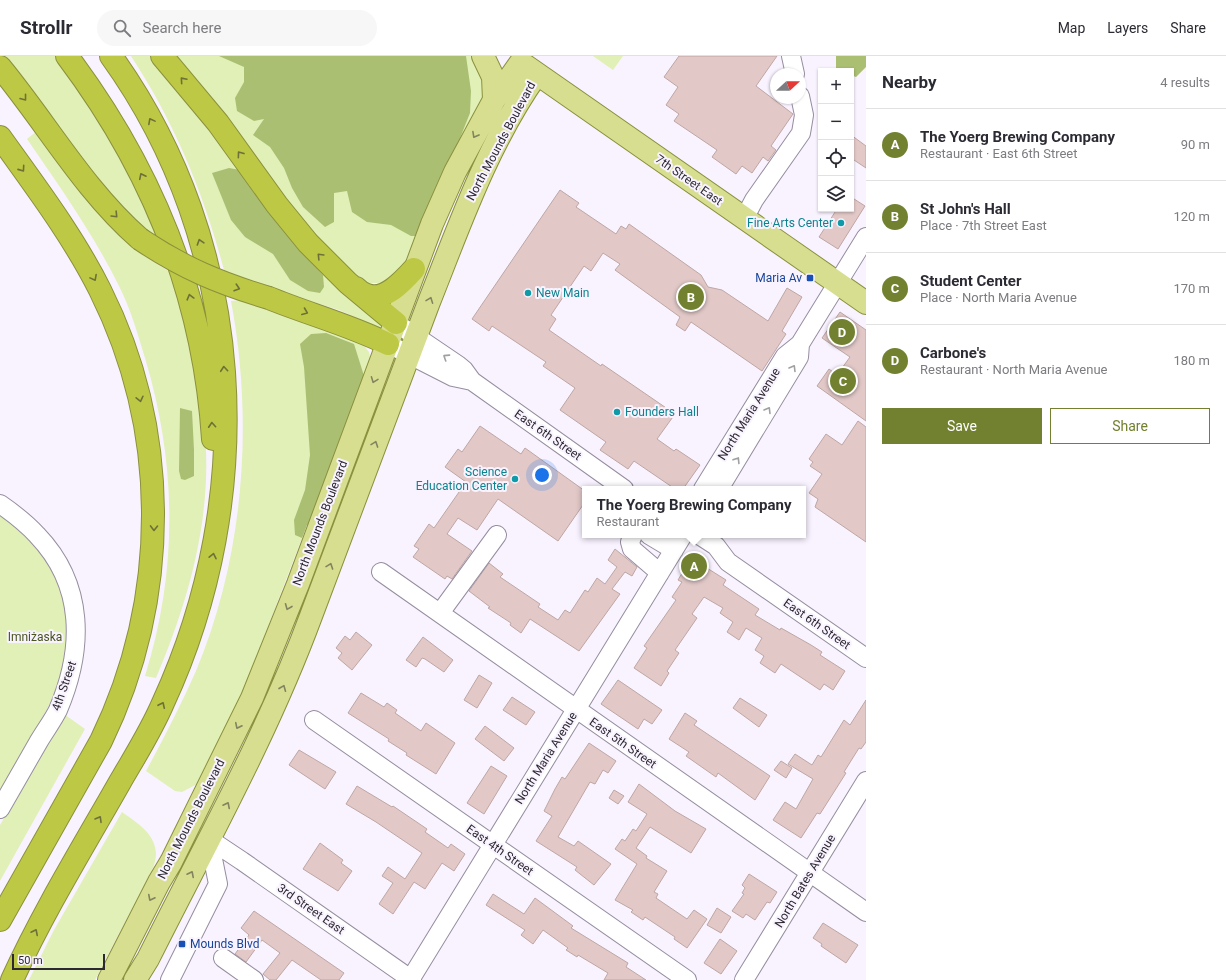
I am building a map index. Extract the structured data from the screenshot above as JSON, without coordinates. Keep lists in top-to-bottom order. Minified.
{"streets":{"main road":["North Mounds Boulevard","7th Street East"],"street":["North Maria Avenue","East 6th Street","4th Street","East 5th Street","East 4th Street","North Bates Avenue","3rd Street East"]},"crossings":[["North Mounds Boulevard","7th Street East"],["North Mounds Boulevard","East 6th Street"],["North Mounds Boulevard","3rd Street East"],["7th Street East","North Maria Avenue"],["North Maria Avenue","East 5th Street"],["North Maria Avenue","East 4th Street"],["North Maria Avenue","3rd Street East"],["East 5th Street","North Bates Avenue"]],"parks":["Imniżaska"],"places":{"other":["Fine Arts Center","New Main","Founders Hall","Science Education Center"],"transit":["Maria Av","Mounds Blvd"]},"scale_bar":"50 m","north":"right","page":{"header":"Strollr","search":"Search here","nav":["Map","Layers","Share"],"heading":["Nearby","4 results"],"map_buttons":["+","−"],"list":[{"mark":"A","name":"The Yoerg Brewing Company","note":"Restaurant · East 6th Street","value":"90 m"},{"mark":"B","name":"St John's Hall","note":"Place · 7th Street East","value":"120 m"},{"mark":"C","name":"Student Center","note":"Place · North Maria Avenue","value":"170 m"},{"mark":"D","name":"Carbone's","note":"Restaurant · North Maria Avenue","value":"180 m"}],"pins":["B","D","C","A"],"buttons":["Save","Share"],"popup":["The Yoerg Brewing Company","Restaurant"],"scale":"50 m"}}
